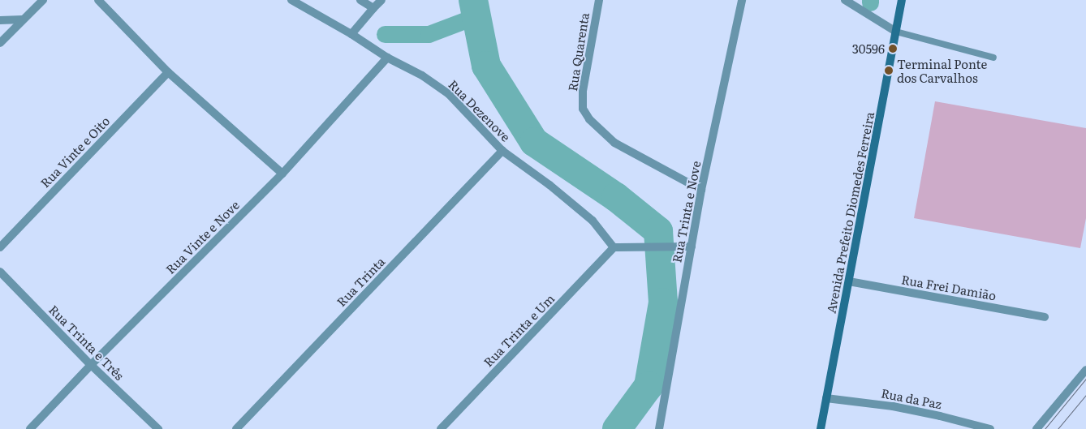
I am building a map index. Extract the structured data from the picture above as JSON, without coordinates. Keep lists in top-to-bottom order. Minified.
{"streets":{"street":["Rua Quarenta","Rua Dezenove","Rua Vinte e Oito","Rua Trinta e Nove","Avenida Prefeito Diomedes Ferreira","Rua Vinte e Nove","Rua Trinta","Rua Frei Damião","Rua Trinta e Um","Rua Trinta e Três","Rua da Paz"]},"crossings":[["Rua Quarenta","Rua Trinta e Nove"],["Rua Dezenove","Rua Vinte e Nove"],["Rua Dezenove","Rua Trinta"],["Rua Dezenove","Rua Trinta e Um"],["Avenida Prefeito Diomedes Ferreira","Rua Frei Damião"],["Avenida Prefeito Diomedes Ferreira","Rua da Paz"],["Rua Vinte e Nove","Rua Trinta e Três"]],"places":["30596","Terminal Ponte dos Carvalhos"]}
